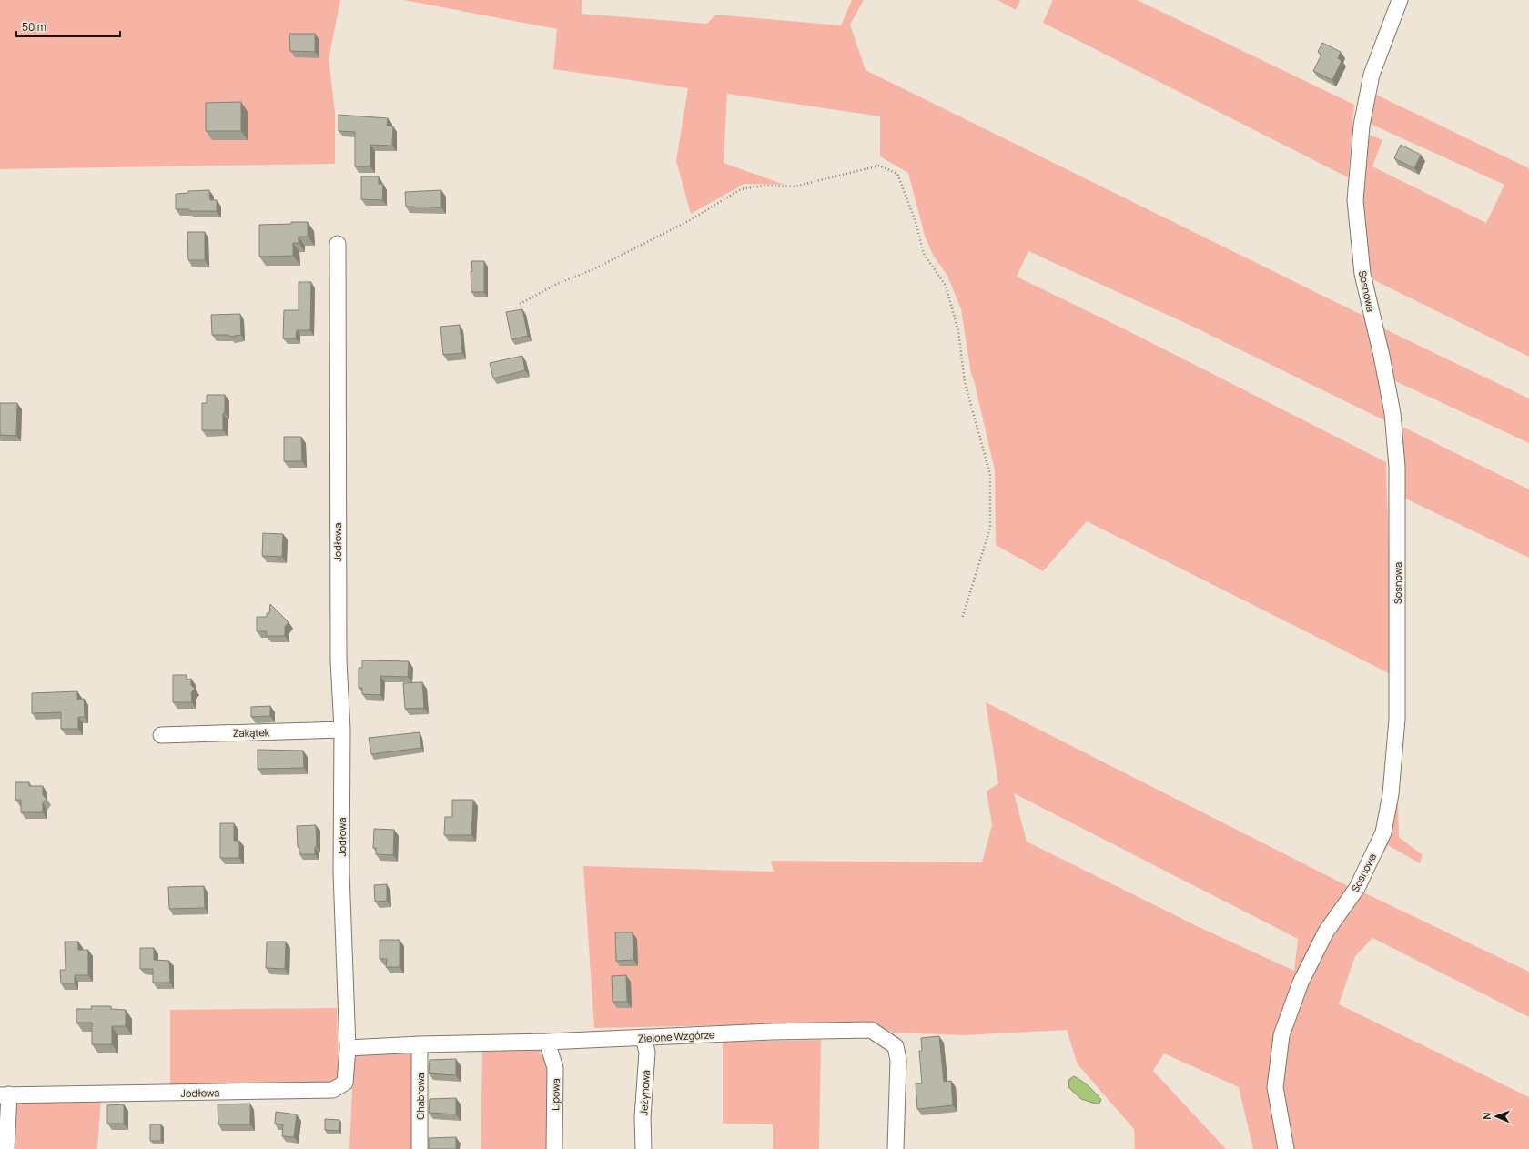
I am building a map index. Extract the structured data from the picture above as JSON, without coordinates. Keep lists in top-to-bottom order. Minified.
{"streets":{"street":["Sosnowa","Jodłowa","Zakątek","Zielone Wzgórze","Jeżynowa","Lipowa","Chabrowa"]},"crossings":[["Jodłowa","Zakątek"],["Jodłowa","Zielone Wzgórze"],["Zielone Wzgórze","Jeżynowa"],["Zielone Wzgórze","Lipowa"],["Zielone Wzgórze","Chabrowa"]],"scale_bar":"50 m","north":"left"}
